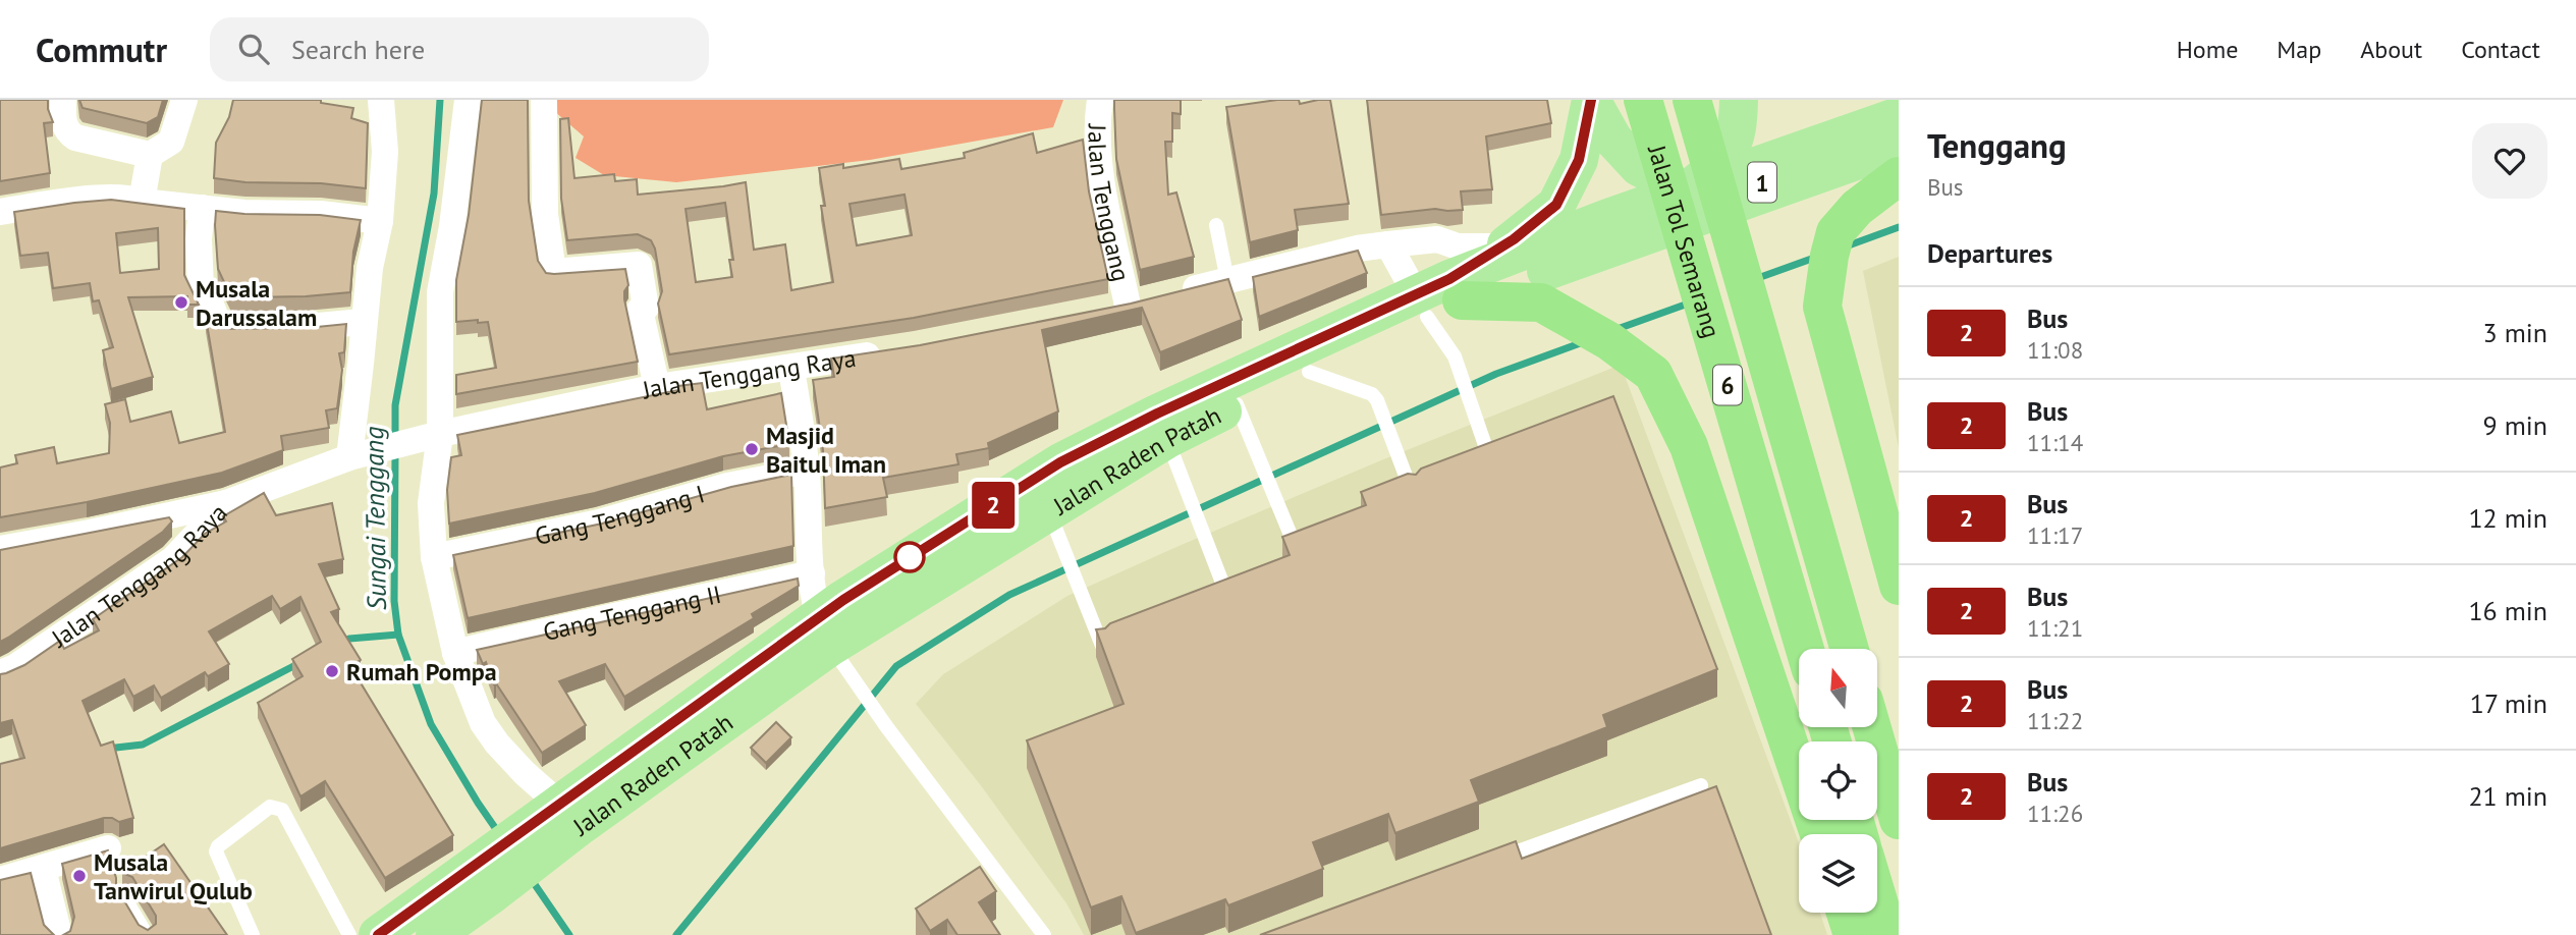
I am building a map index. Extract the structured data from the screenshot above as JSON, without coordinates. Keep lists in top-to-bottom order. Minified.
{"streets":{"highway":["1","Jalan Tol Semarang","6","Jalan Raden Patah"],"street":["Jalan Tenggang","Jalan Tenggang Raya","Gang Tenggang I","Gang Tenggang II"]},"crossings":[["1","Jalan Raden Patah"]],"water":["Sungai Tenggang"],"places":["Musala Darussalam","Masjid Baitul Iman","Rumah Pompa","Musala Tanwirul Qulub"],"lines":["bus line 2"],"north":"top","page":{"header":"Commutr","search":"Search here","nav":["Home","Map","About","Contact"],"on_map":"2","heading":[["Tenggang","Bus"],"Departures"],"list":[{"mark":"2","name":"Bus","note":"11:08","value":"3 min"},{"mark":"2","name":"Bus","note":"11:14","value":"9 min"},{"mark":"2","name":"Bus","note":"11:17","value":"12 min"},{"mark":"2","name":"Bus","note":"11:21","value":"16 min"},{"mark":"2","name":"Bus","note":"11:22","value":"17 min"},{"mark":"2","name":"Bus","note":"11:26","value":"21 min"}]}}
